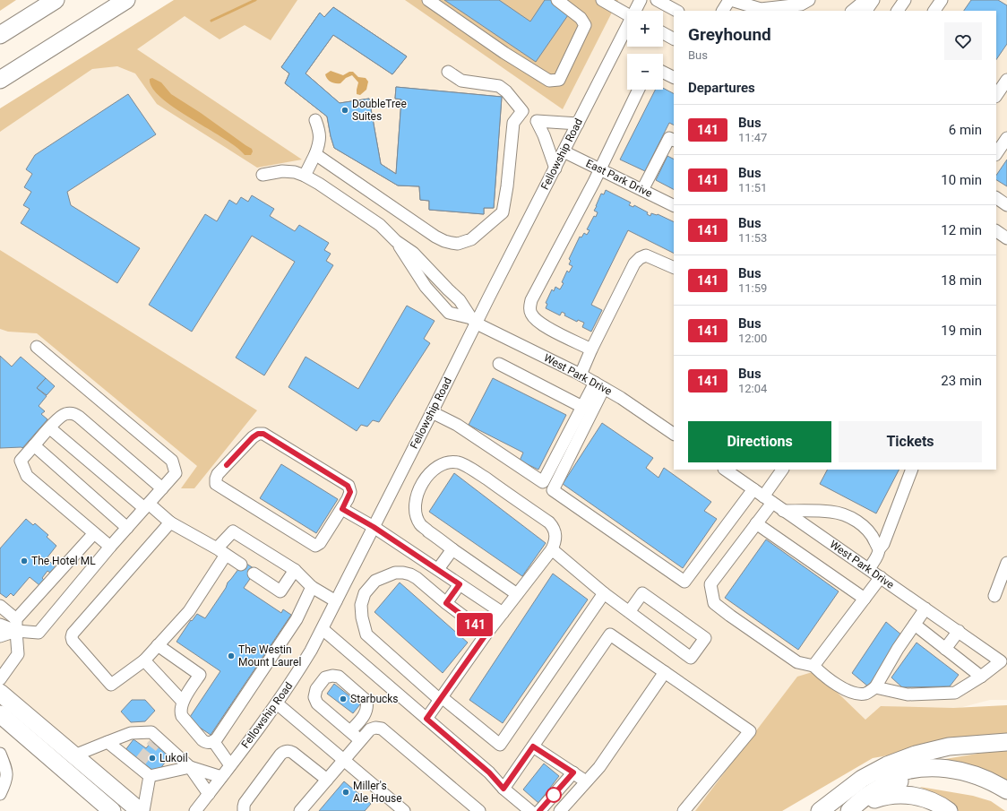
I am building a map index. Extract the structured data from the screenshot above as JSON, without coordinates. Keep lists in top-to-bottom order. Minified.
{"streets":{"street":["Fellowship Road","East Park Drive","West Park Drive"]},"crossings":[["Fellowship Road","East Park Drive"],["Fellowship Road","West Park Drive"]],"places":["DoubleTree Suites","The Hotel ML","The Westin Mount Laurel","Starbucks","Lukoil","Miller's Ale House"],"lines":["bus line 141"],"page":{"on_map":"141","map_buttons":["+","−"],"heading":[["Greyhound","Bus"],"Departures"],"list":[{"mark":"141","name":"Bus","note":"11:47","value":"6 min"},{"mark":"141","name":"Bus","note":"11:51","value":"10 min"},{"mark":"141","name":"Bus","note":"11:53","value":"12 min"},{"mark":"141","name":"Bus","note":"11:59","value":"18 min"},{"mark":"141","name":"Bus","note":"12:00","value":"19 min"},{"mark":"141","name":"Bus","note":"12:04","value":"23 min"}],"buttons":["Directions","Tickets"]}}
